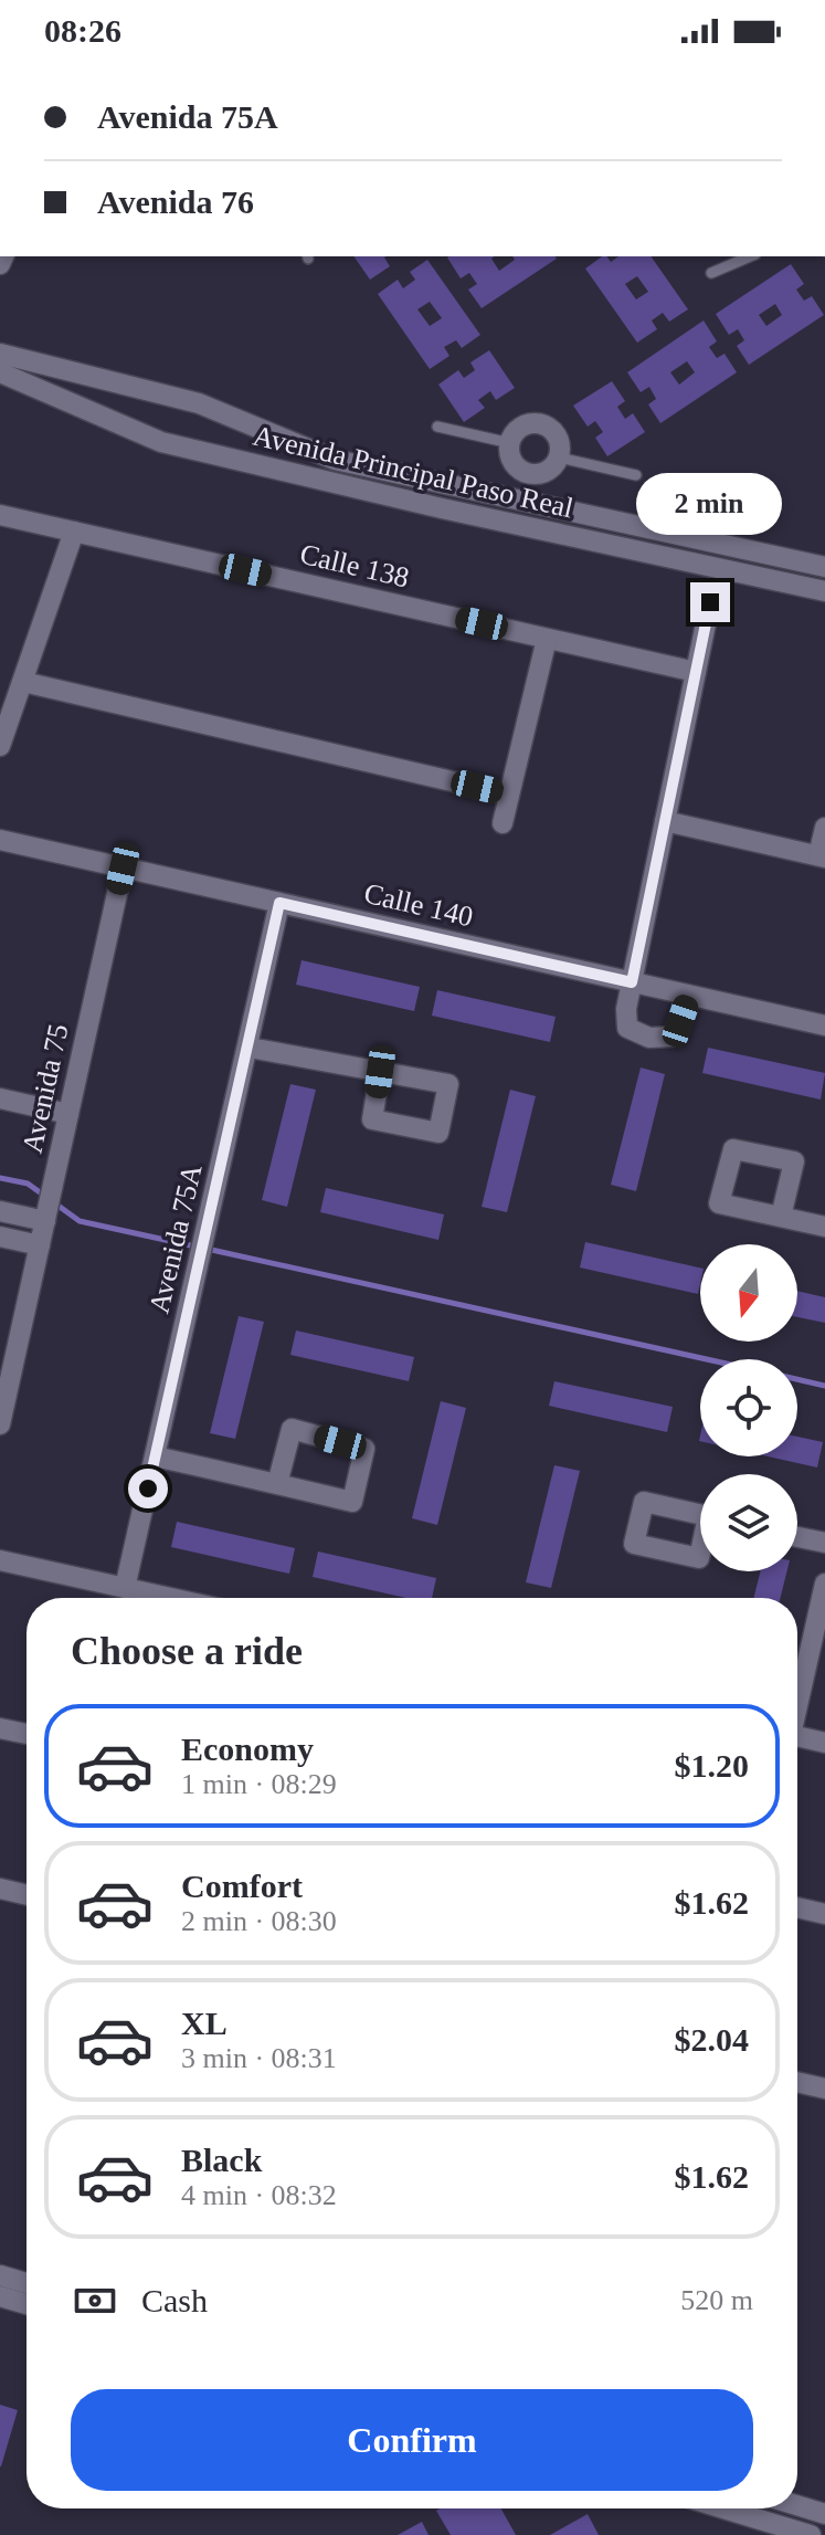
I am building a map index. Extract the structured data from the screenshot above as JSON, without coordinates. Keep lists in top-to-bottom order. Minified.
{"streets":{"street":["Avenida Principal Paso Real","Calle 138","Calle 140","Avenida 75","Avenida 75A"]},"crossings":[["Calle 140","Avenida 75"],["Calle 140","Avenida 75A"]],"north":"bottom","page":{"status":"08:26","banner":["Avenida 75A","Avenida 76"],"bubble":"2 min","heading":"Choose a ride","list":[{"name":"Economy","note":"1 min · 08:29","value":"$1.20"},{"name":"Comfort","note":"2 min · 08:30","value":"$1.62"},{"name":"XL","note":"3 min · 08:31","value":"$2.04"},{"name":"Black","note":"4 min · 08:32","value":"$1.62"}],"pay":["Cash","520 m"],"buttons":"Confirm"}}
